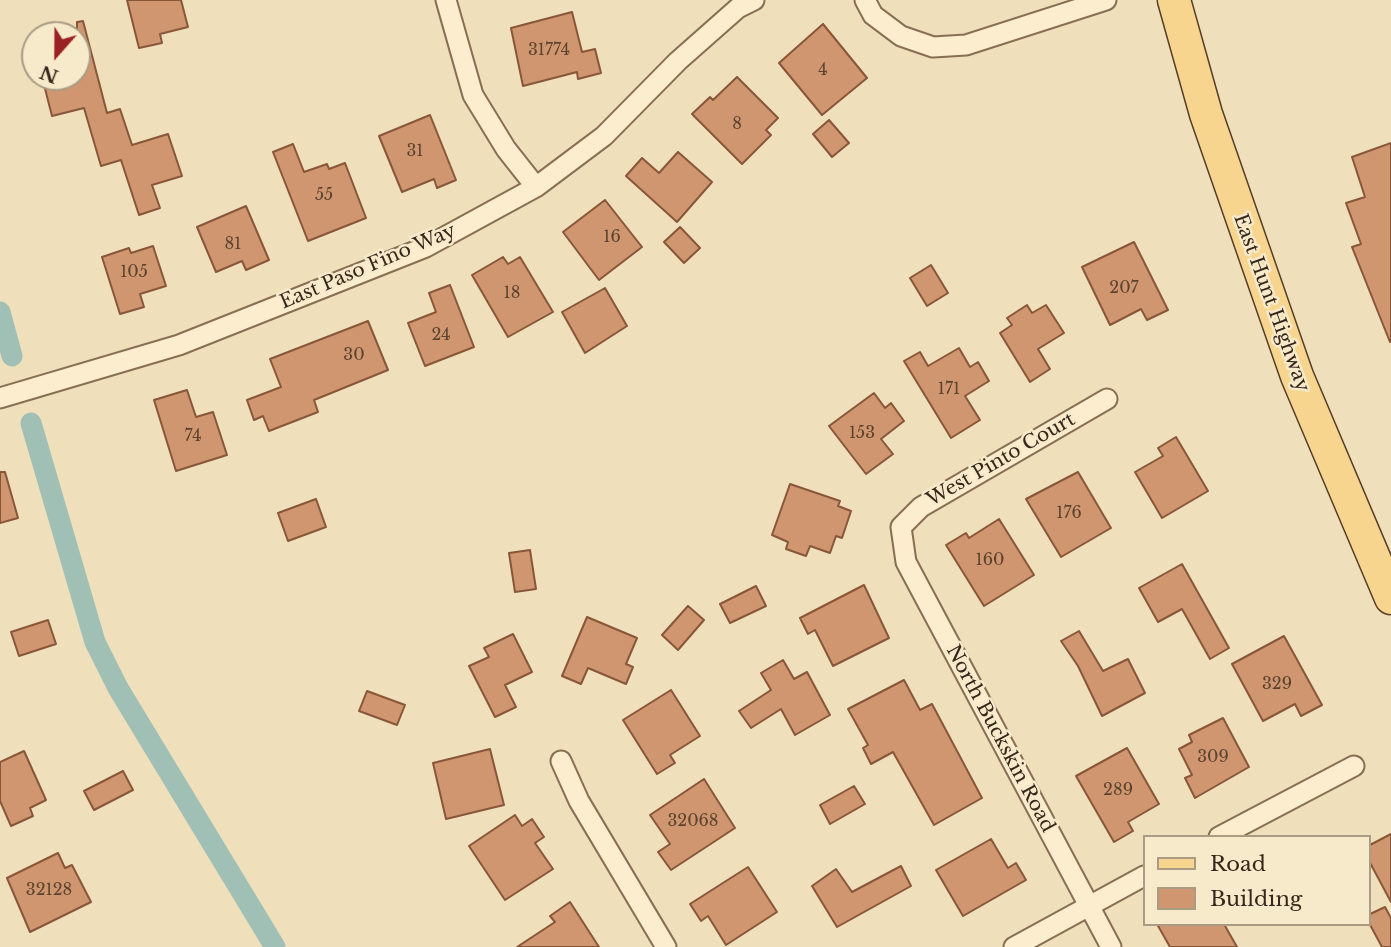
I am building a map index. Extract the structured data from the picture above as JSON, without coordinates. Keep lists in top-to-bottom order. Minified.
{"streets":{"main road":["East Hunt Highway"],"street":["East Paso Fino Way","West Pinto Court","North Buckskin Road"]},"crossings":[["West Pinto Court","North Buckskin Road"]],"house_numbers":["31774","4","8","31","55","16","81","105","207","18","24","30","171","153","74","176","160","329","309","289","32068","32128"],"legend":["Road","Building"],"north":"bottom"}
